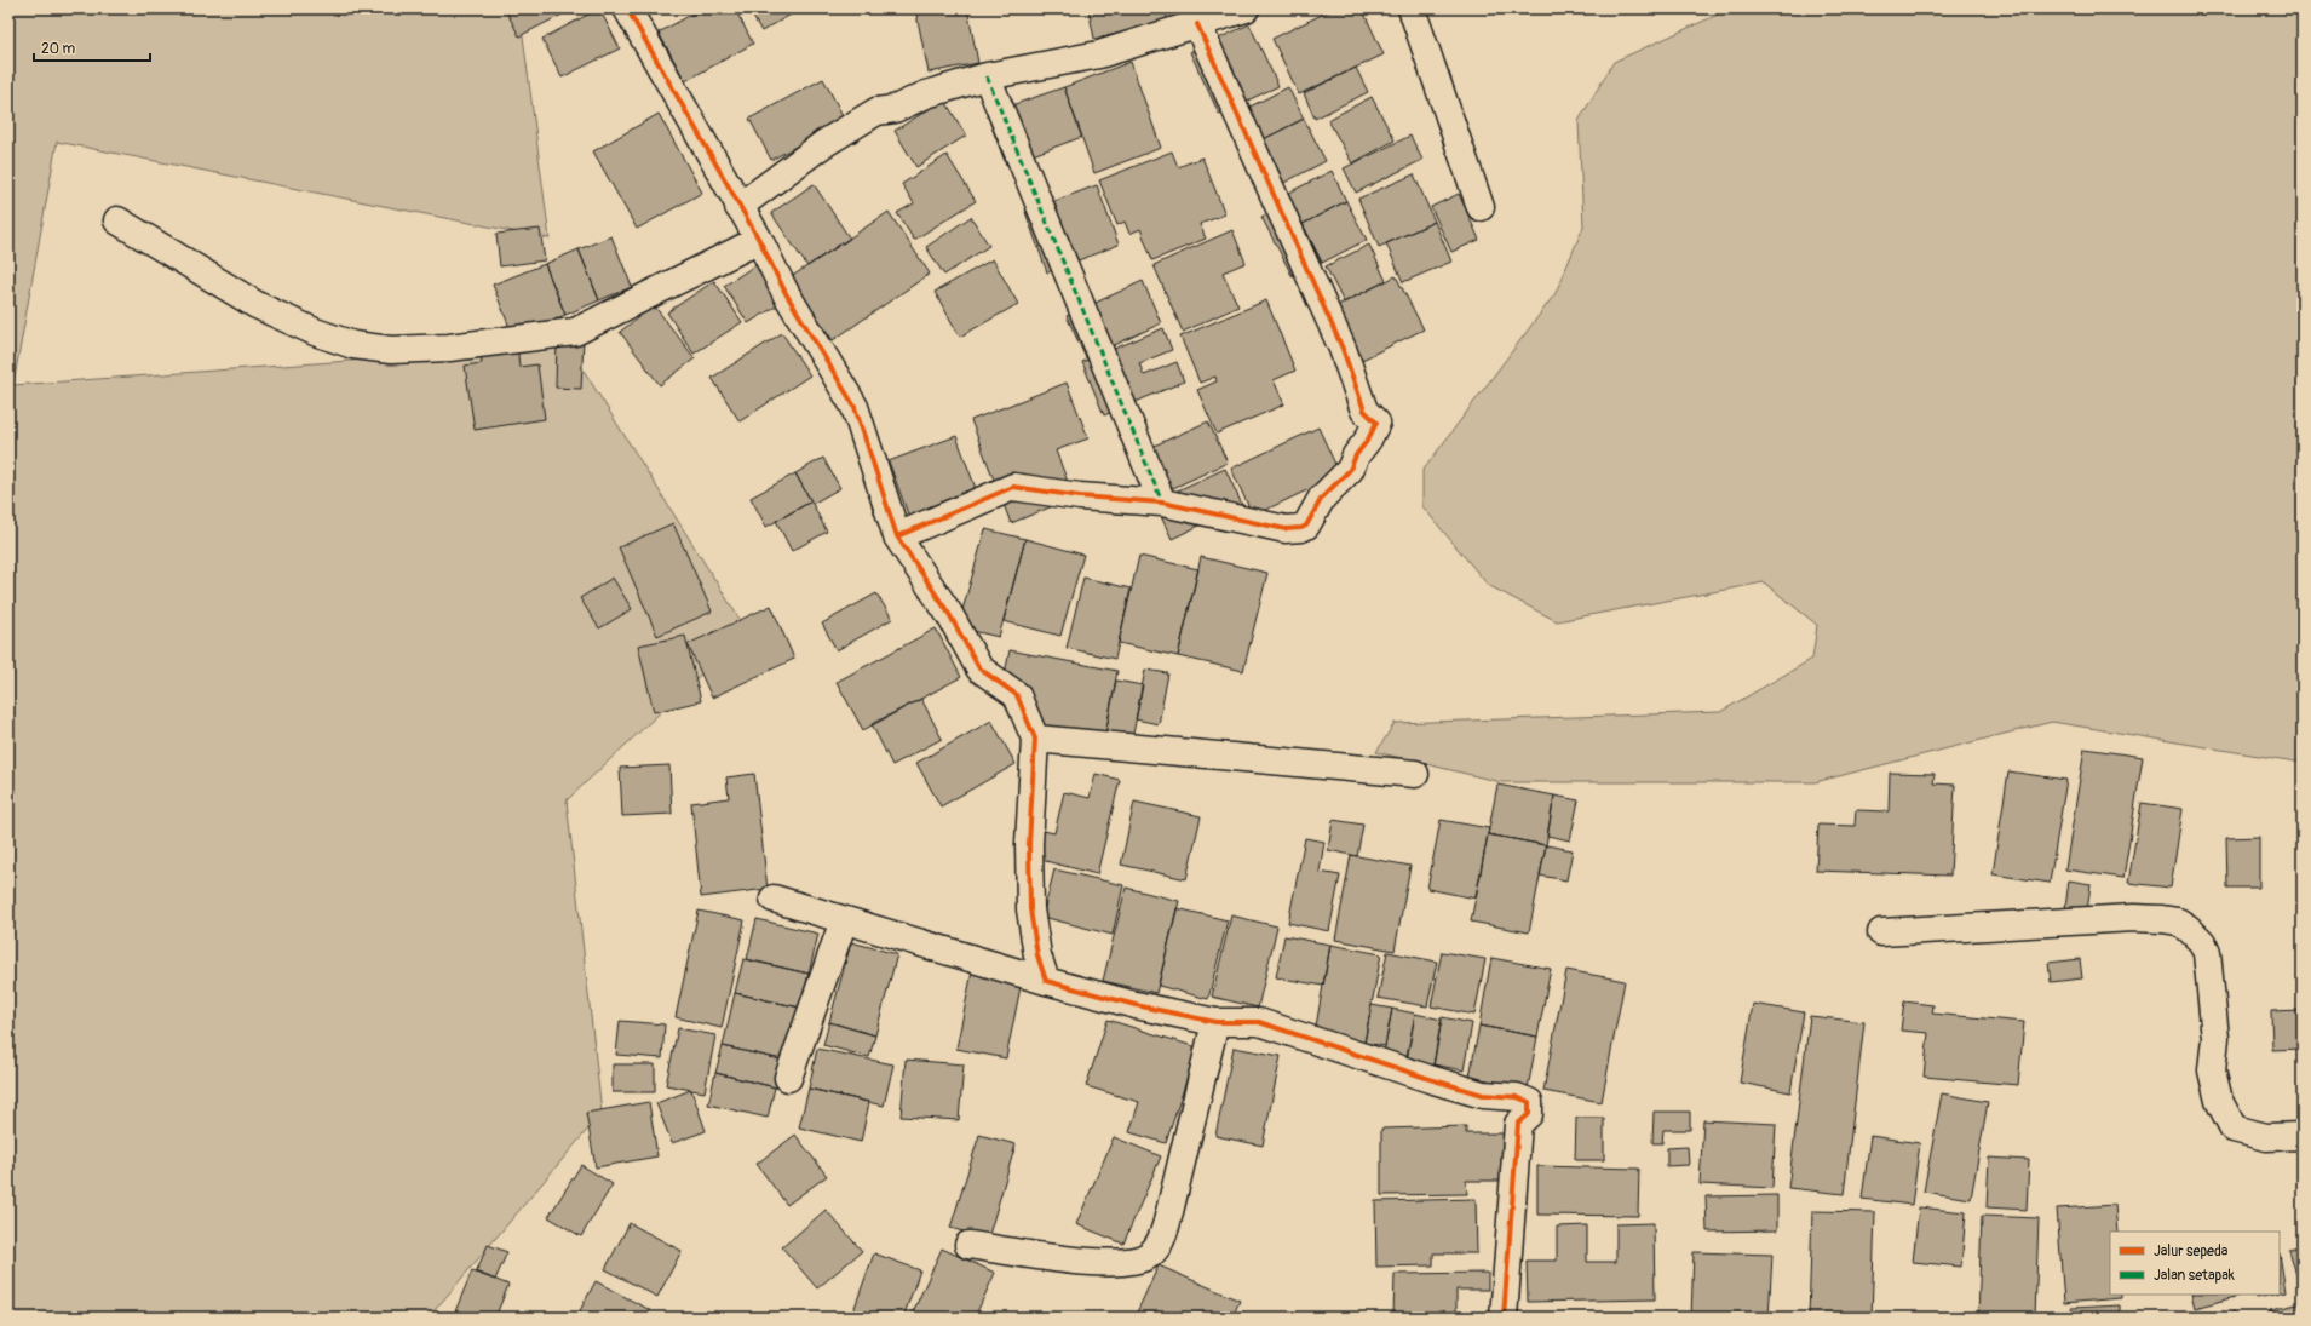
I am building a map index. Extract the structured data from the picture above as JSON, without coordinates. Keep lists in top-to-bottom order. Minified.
{"legend":["Jalur sepeda","Jalan setapak"],"scale_bar":"20 m"}
